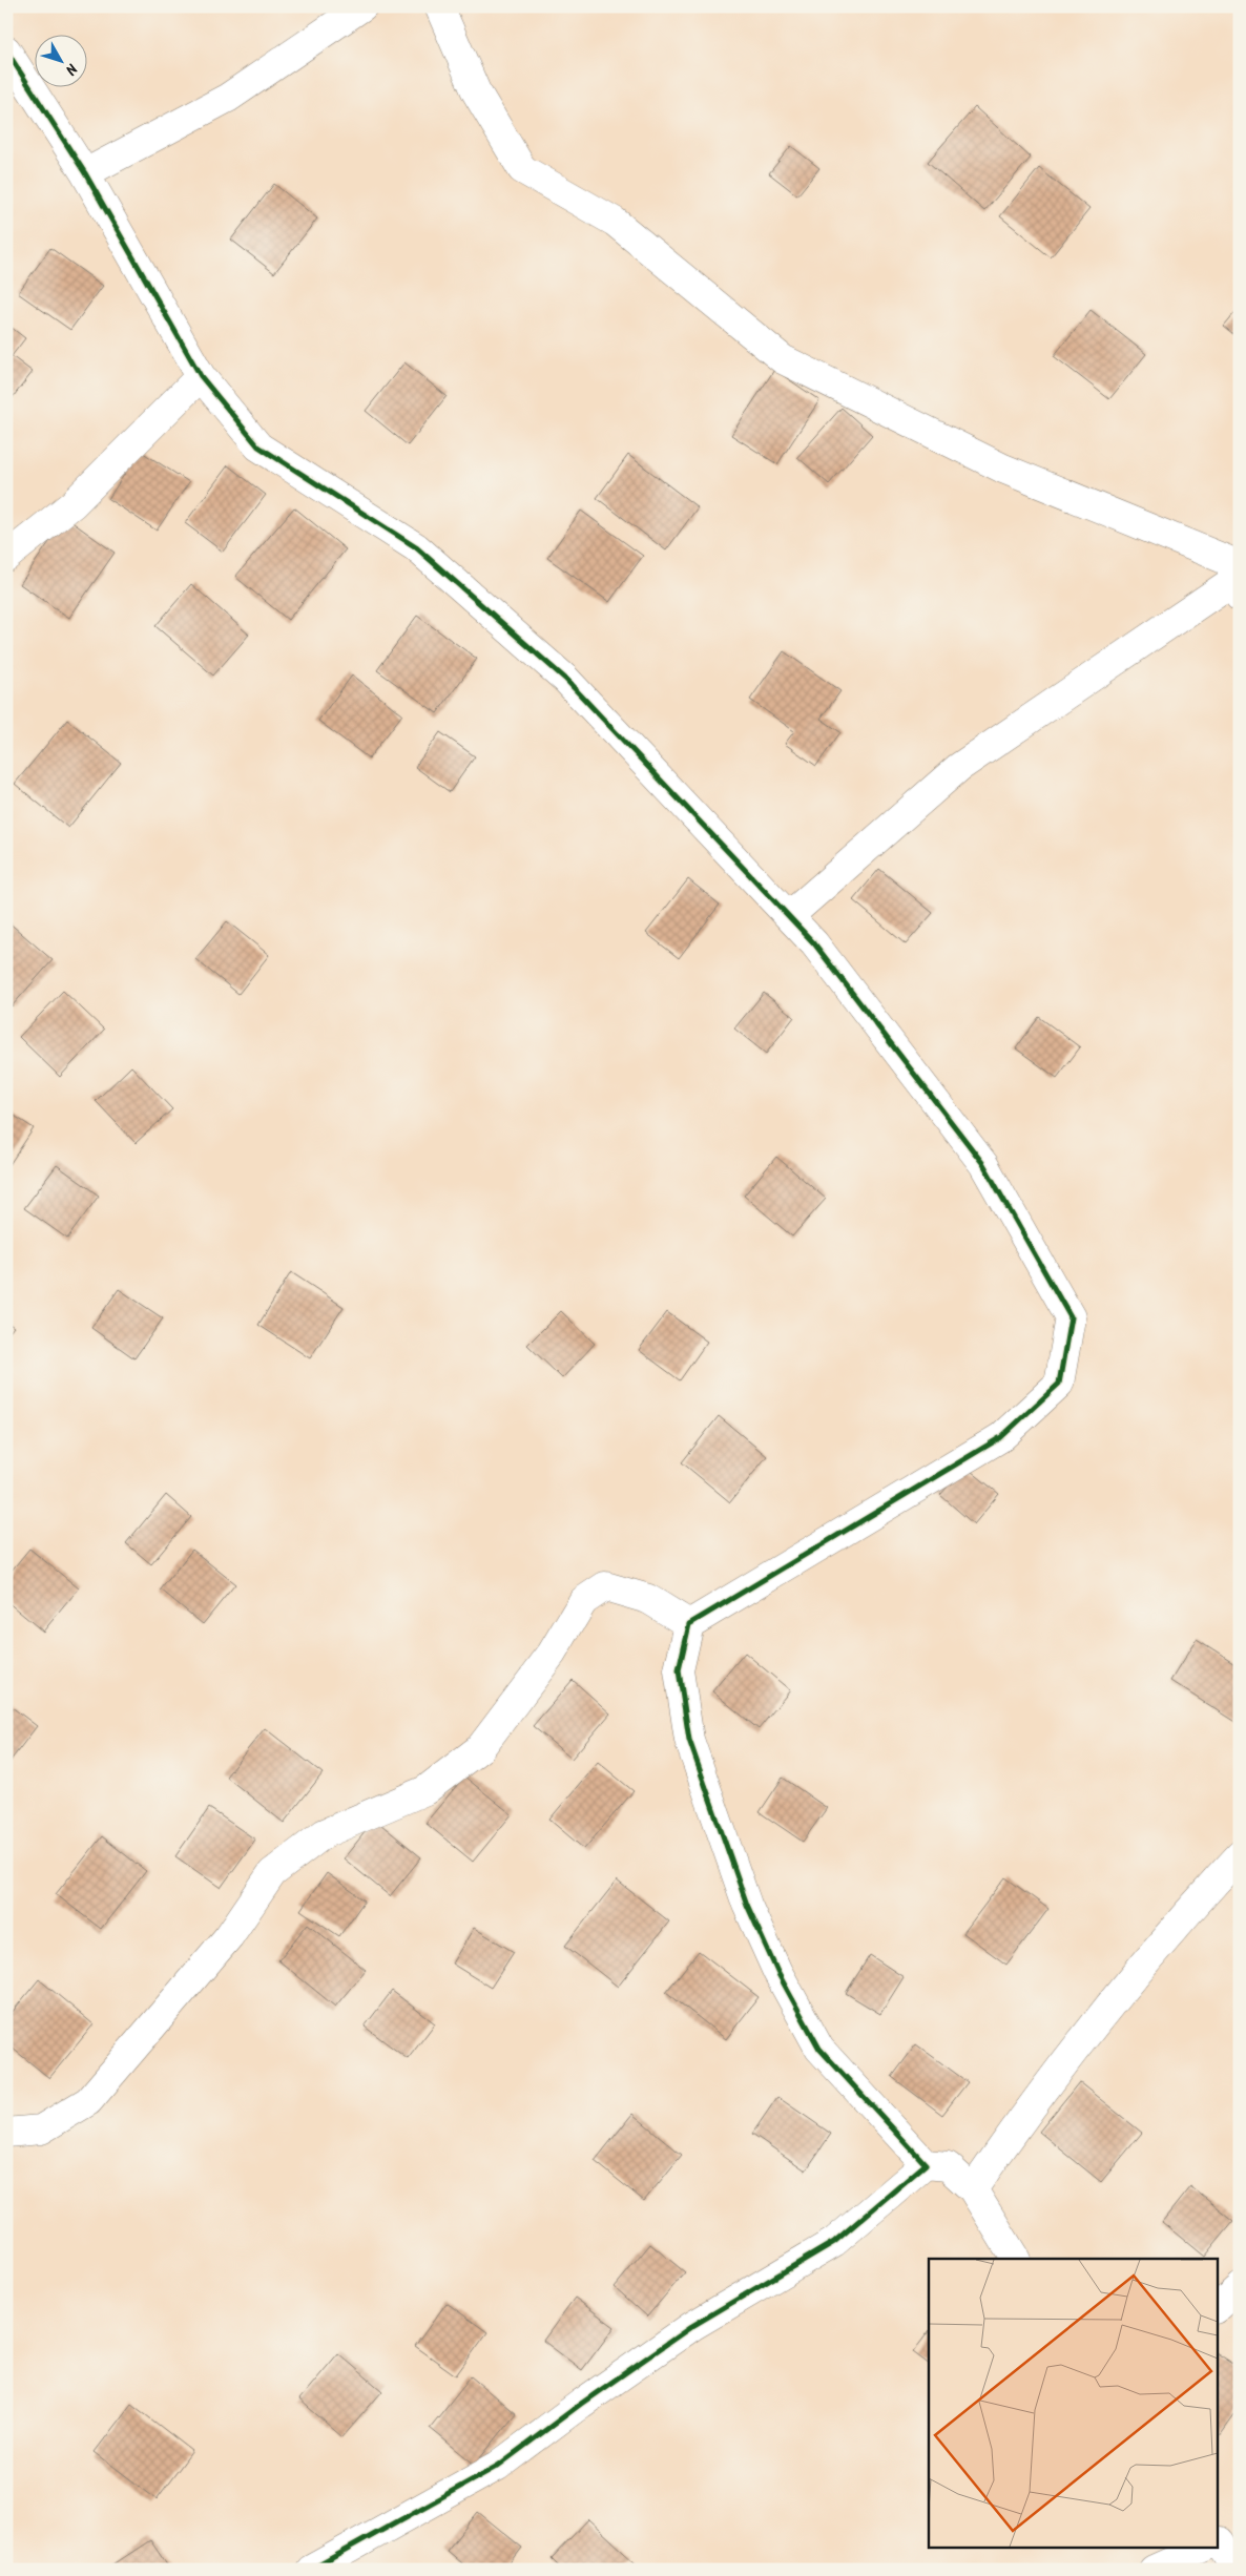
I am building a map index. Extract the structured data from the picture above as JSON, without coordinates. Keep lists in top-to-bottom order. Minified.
{"north":"bottom right"}
